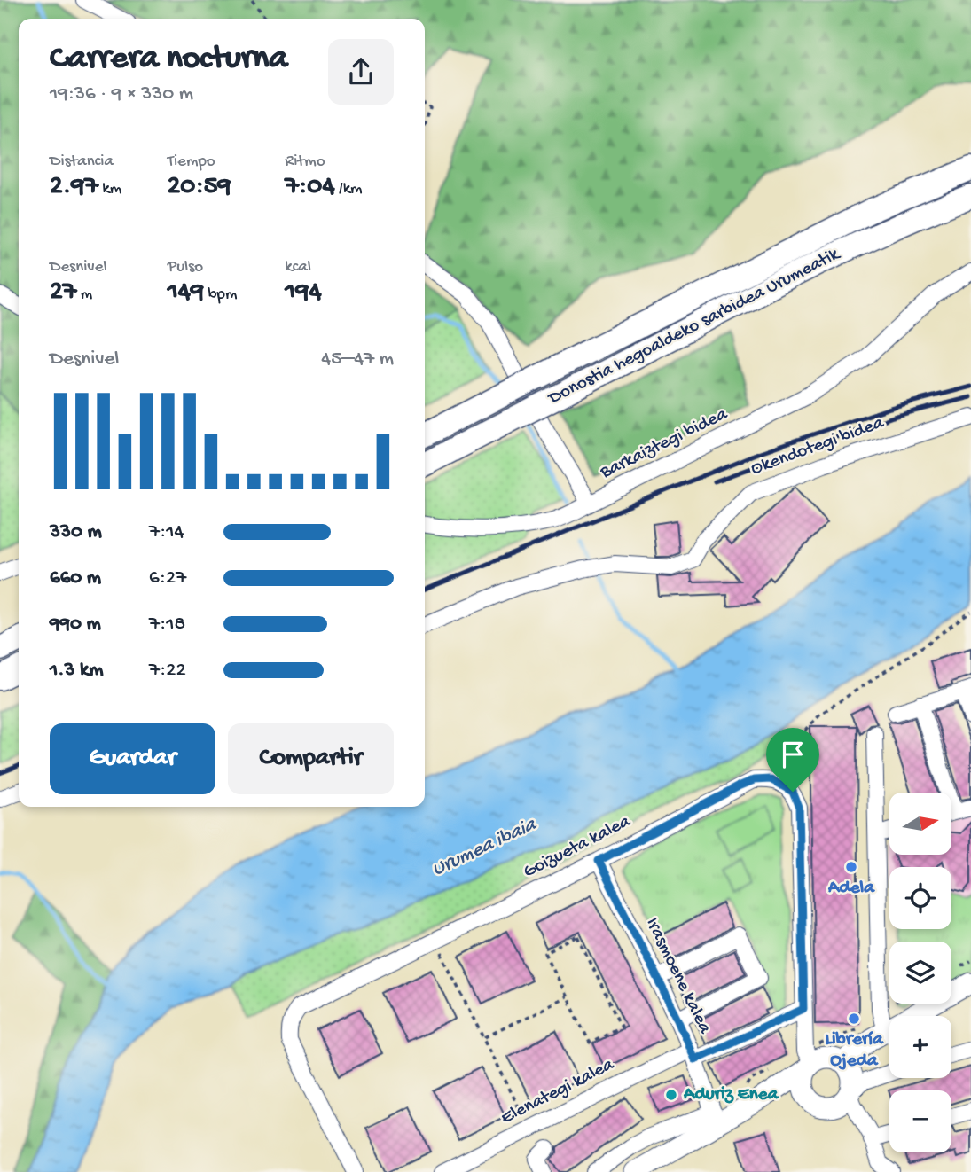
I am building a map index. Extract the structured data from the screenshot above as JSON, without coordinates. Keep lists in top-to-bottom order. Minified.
{"streets":{"highway":["Donostia hegoaldeko sarbidea Urumeatik"],"street":["Barkaiztegi bidea","Okendotegi bidea","Goizueta kalea","Irasmoene kalea","Elenategi kalea"]},"crossings":[["Goizueta kalea","Irasmoene kalea"],["Irasmoene kalea","Elenategi kalea"]],"water":["Urumea ibaia"],"places":["Adela","Librería Ojeda","Aduriz Enea"],"north":"right","page":{"heading":["Carrera nocturna","19:36 · 9 × 330 m"],"stats":[["Distancia","2.97 km"],["Tiempo","20:59"],["Ritmo","7:04 /km"],["Desnivel","27 m"],["Pulso","149 bpm"],["kcal","194"]],"chart":["Desnivel","45–47 m"],"list":[{"name":"330 m","note":"7:14"},{"name":"660 m","note":"6:27"},{"name":"990 m","note":"7:18"},{"name":"1.3 km","note":"7:22"}],"buttons":["Guardar","Compartir"],"map_buttons":["+","−"]}}
